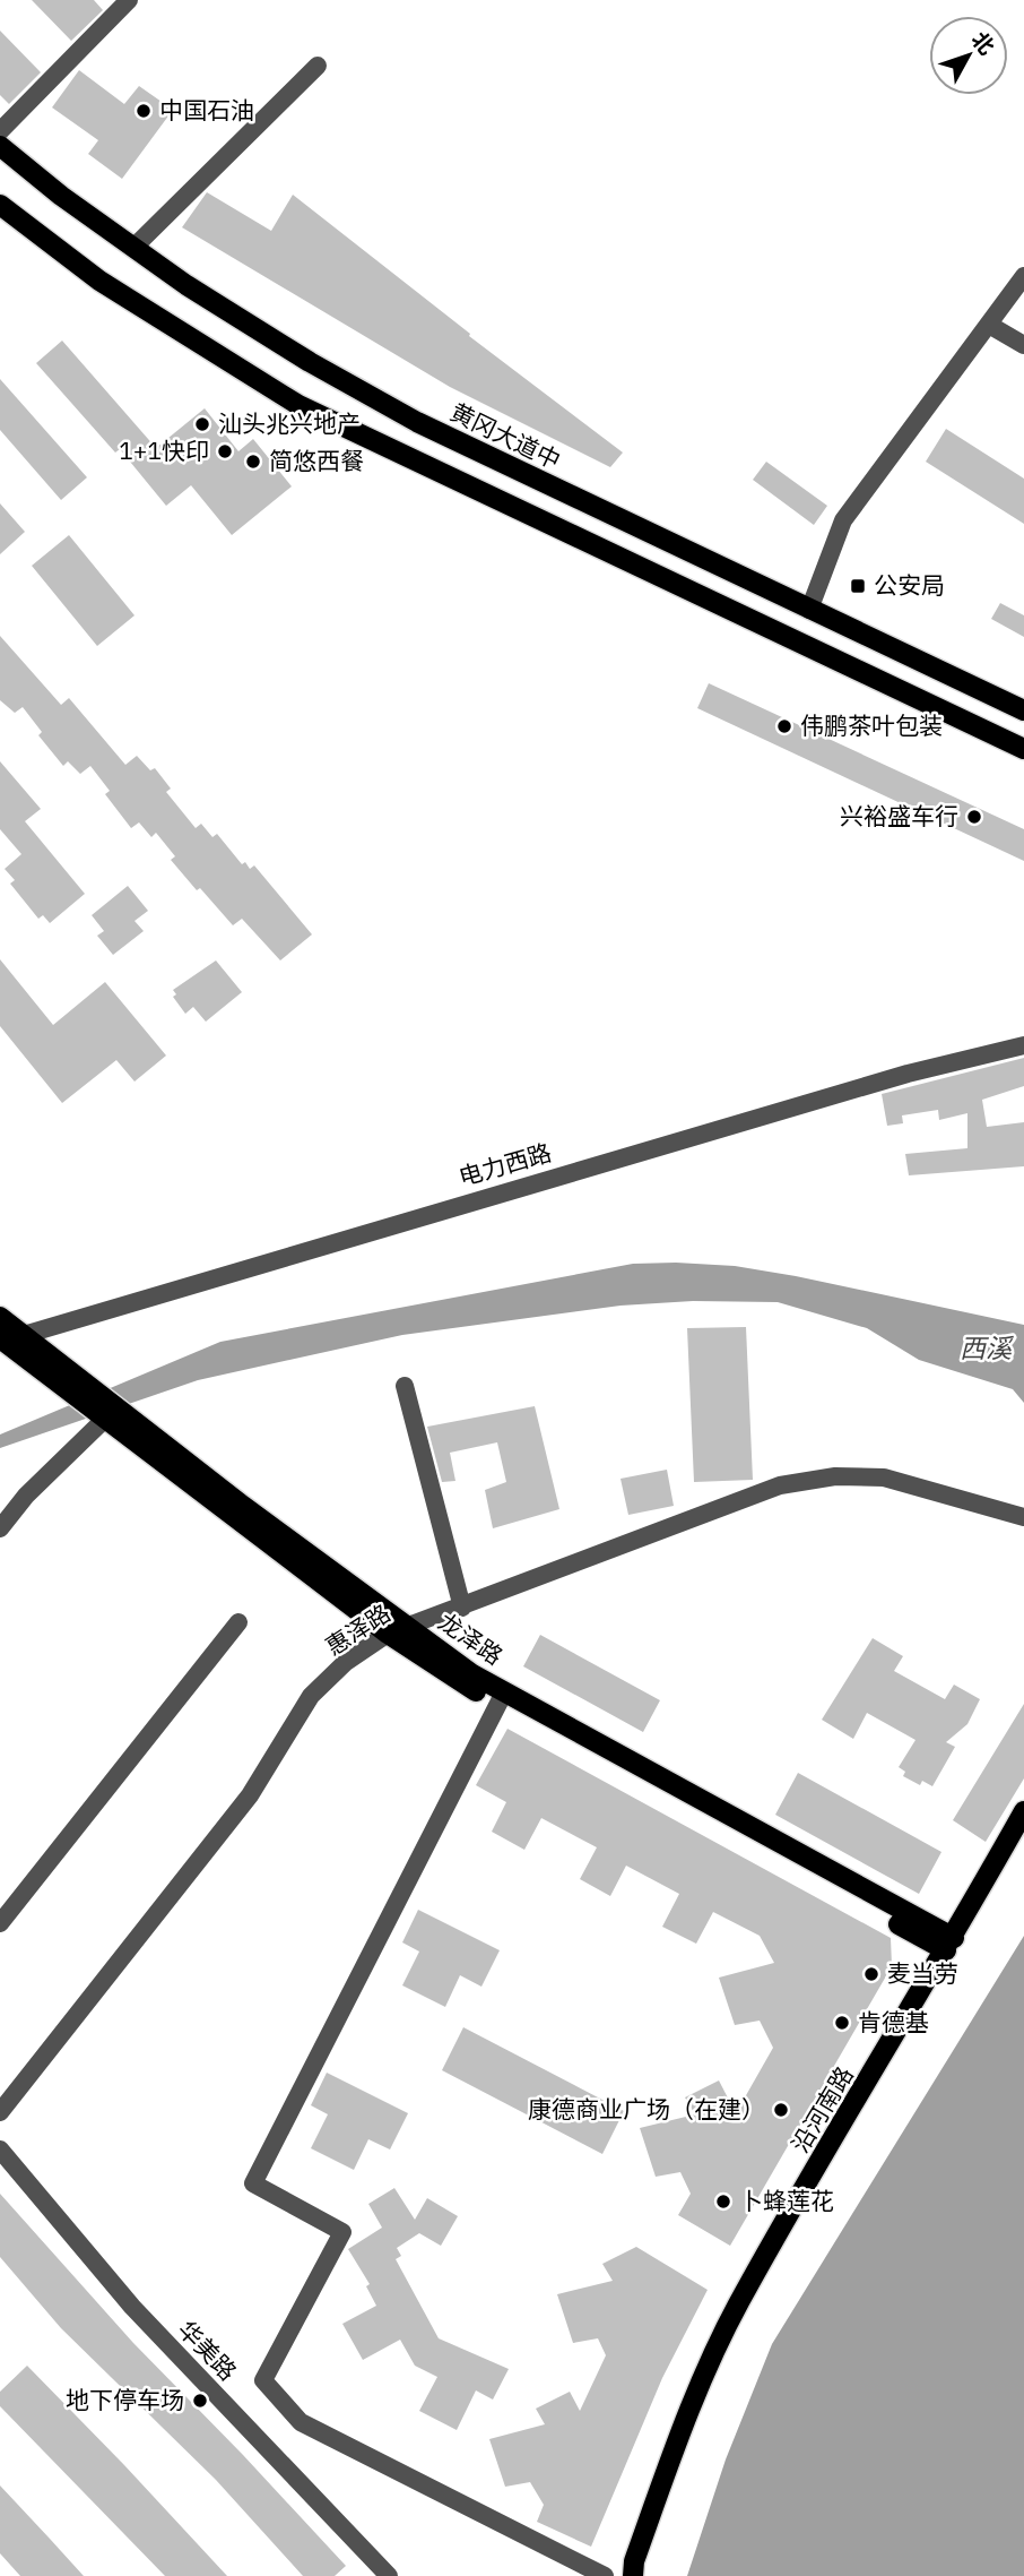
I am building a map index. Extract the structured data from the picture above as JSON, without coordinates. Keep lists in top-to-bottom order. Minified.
{"streets":{"main road":["黄冈大道中","龙泽路","沿河南路"],"street":["电力西路","惠泽路","华美路"]},"crossings":[["电力西路","龙泽路"],["惠泽路","龙泽路"],["龙泽路","沿河南路"]],"water":["西溪"],"places":{"other":["中国石油","汕头兆兴地产","1+1快印","简悠西餐","伟鹏茶叶包装","兴裕盛车行","麦当劳","肯德基","康德商业广场（在建）","卜蜂莲花","地下停车场"],"transit":["公安局"]},"north":"top right"}
